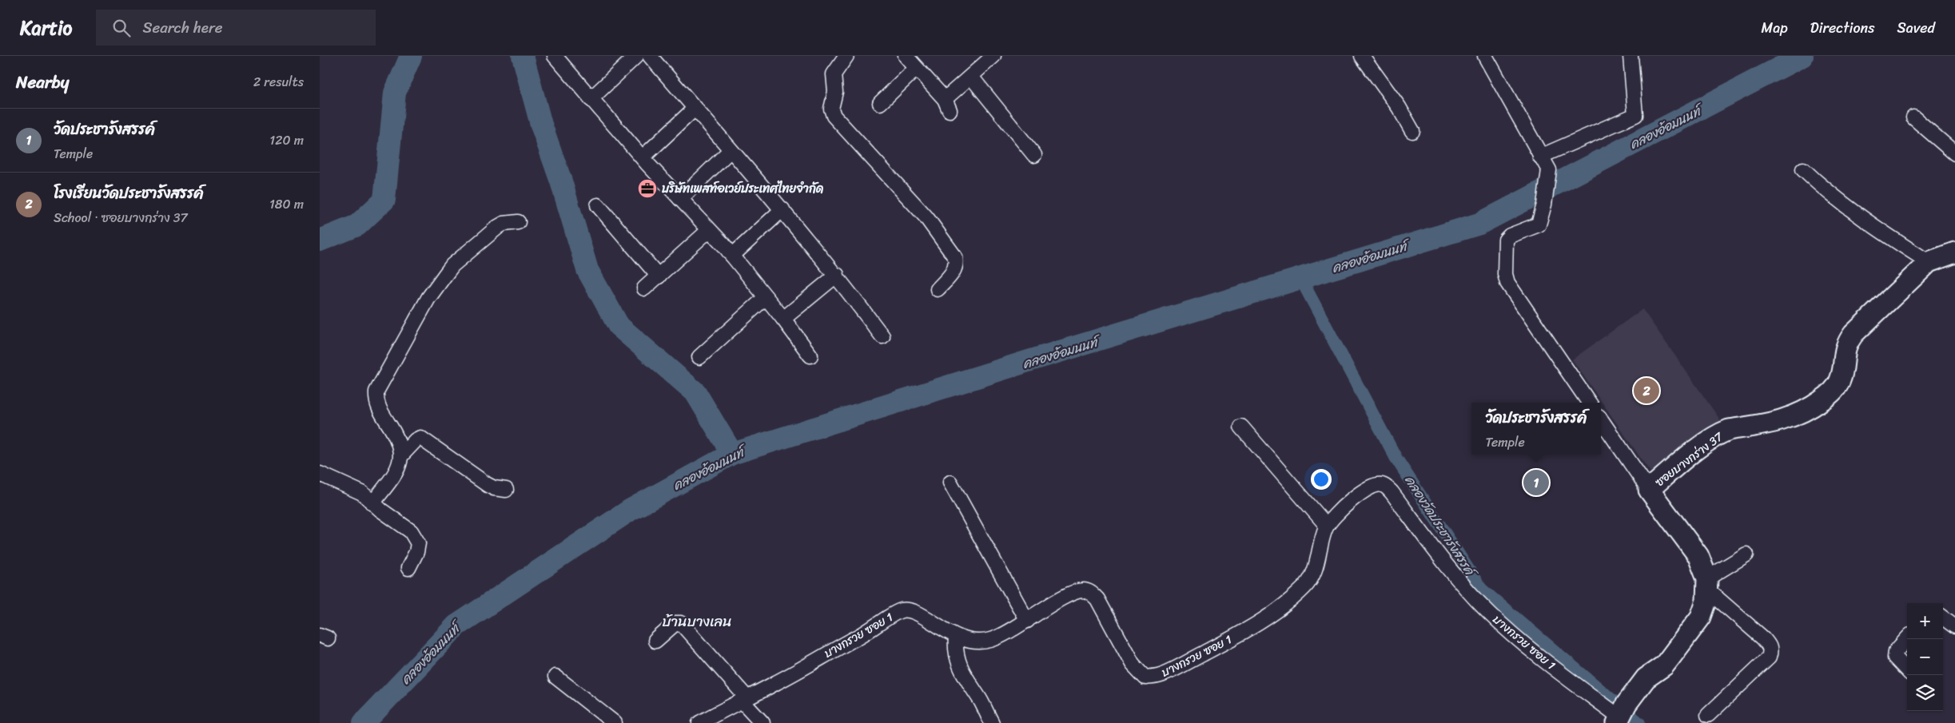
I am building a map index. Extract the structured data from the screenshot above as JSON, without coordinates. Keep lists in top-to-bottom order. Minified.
{"streets":{"street":["ซอยบางกร่าง 37","บางกรวย ซอย 1"]},"districts":["บ้านบางเลน"],"water":["คลองอ้อมนนท์","คลองวัดประชารังสรรค์"],"places":{"office":["บริษัทเพสท์อเวย์ประเทศไทยจำกัด"]},"page":{"header":"Kartio","search":"Search here","nav":["Map","Directions","Saved"],"heading":["Nearby","2 results"],"list":[{"mark":"1","name":"วัดประชารังสรรค์","note":"Temple","value":"120 m"},{"mark":"2","name":"โรงเรียนวัดประชารังสรรค์","note":"School · ซอยบางกร่าง 37","value":"180 m"}],"pins":["2","1"],"popup":["วัดประชารังสรรค์","Temple"],"map_buttons":["+","−"]}}
